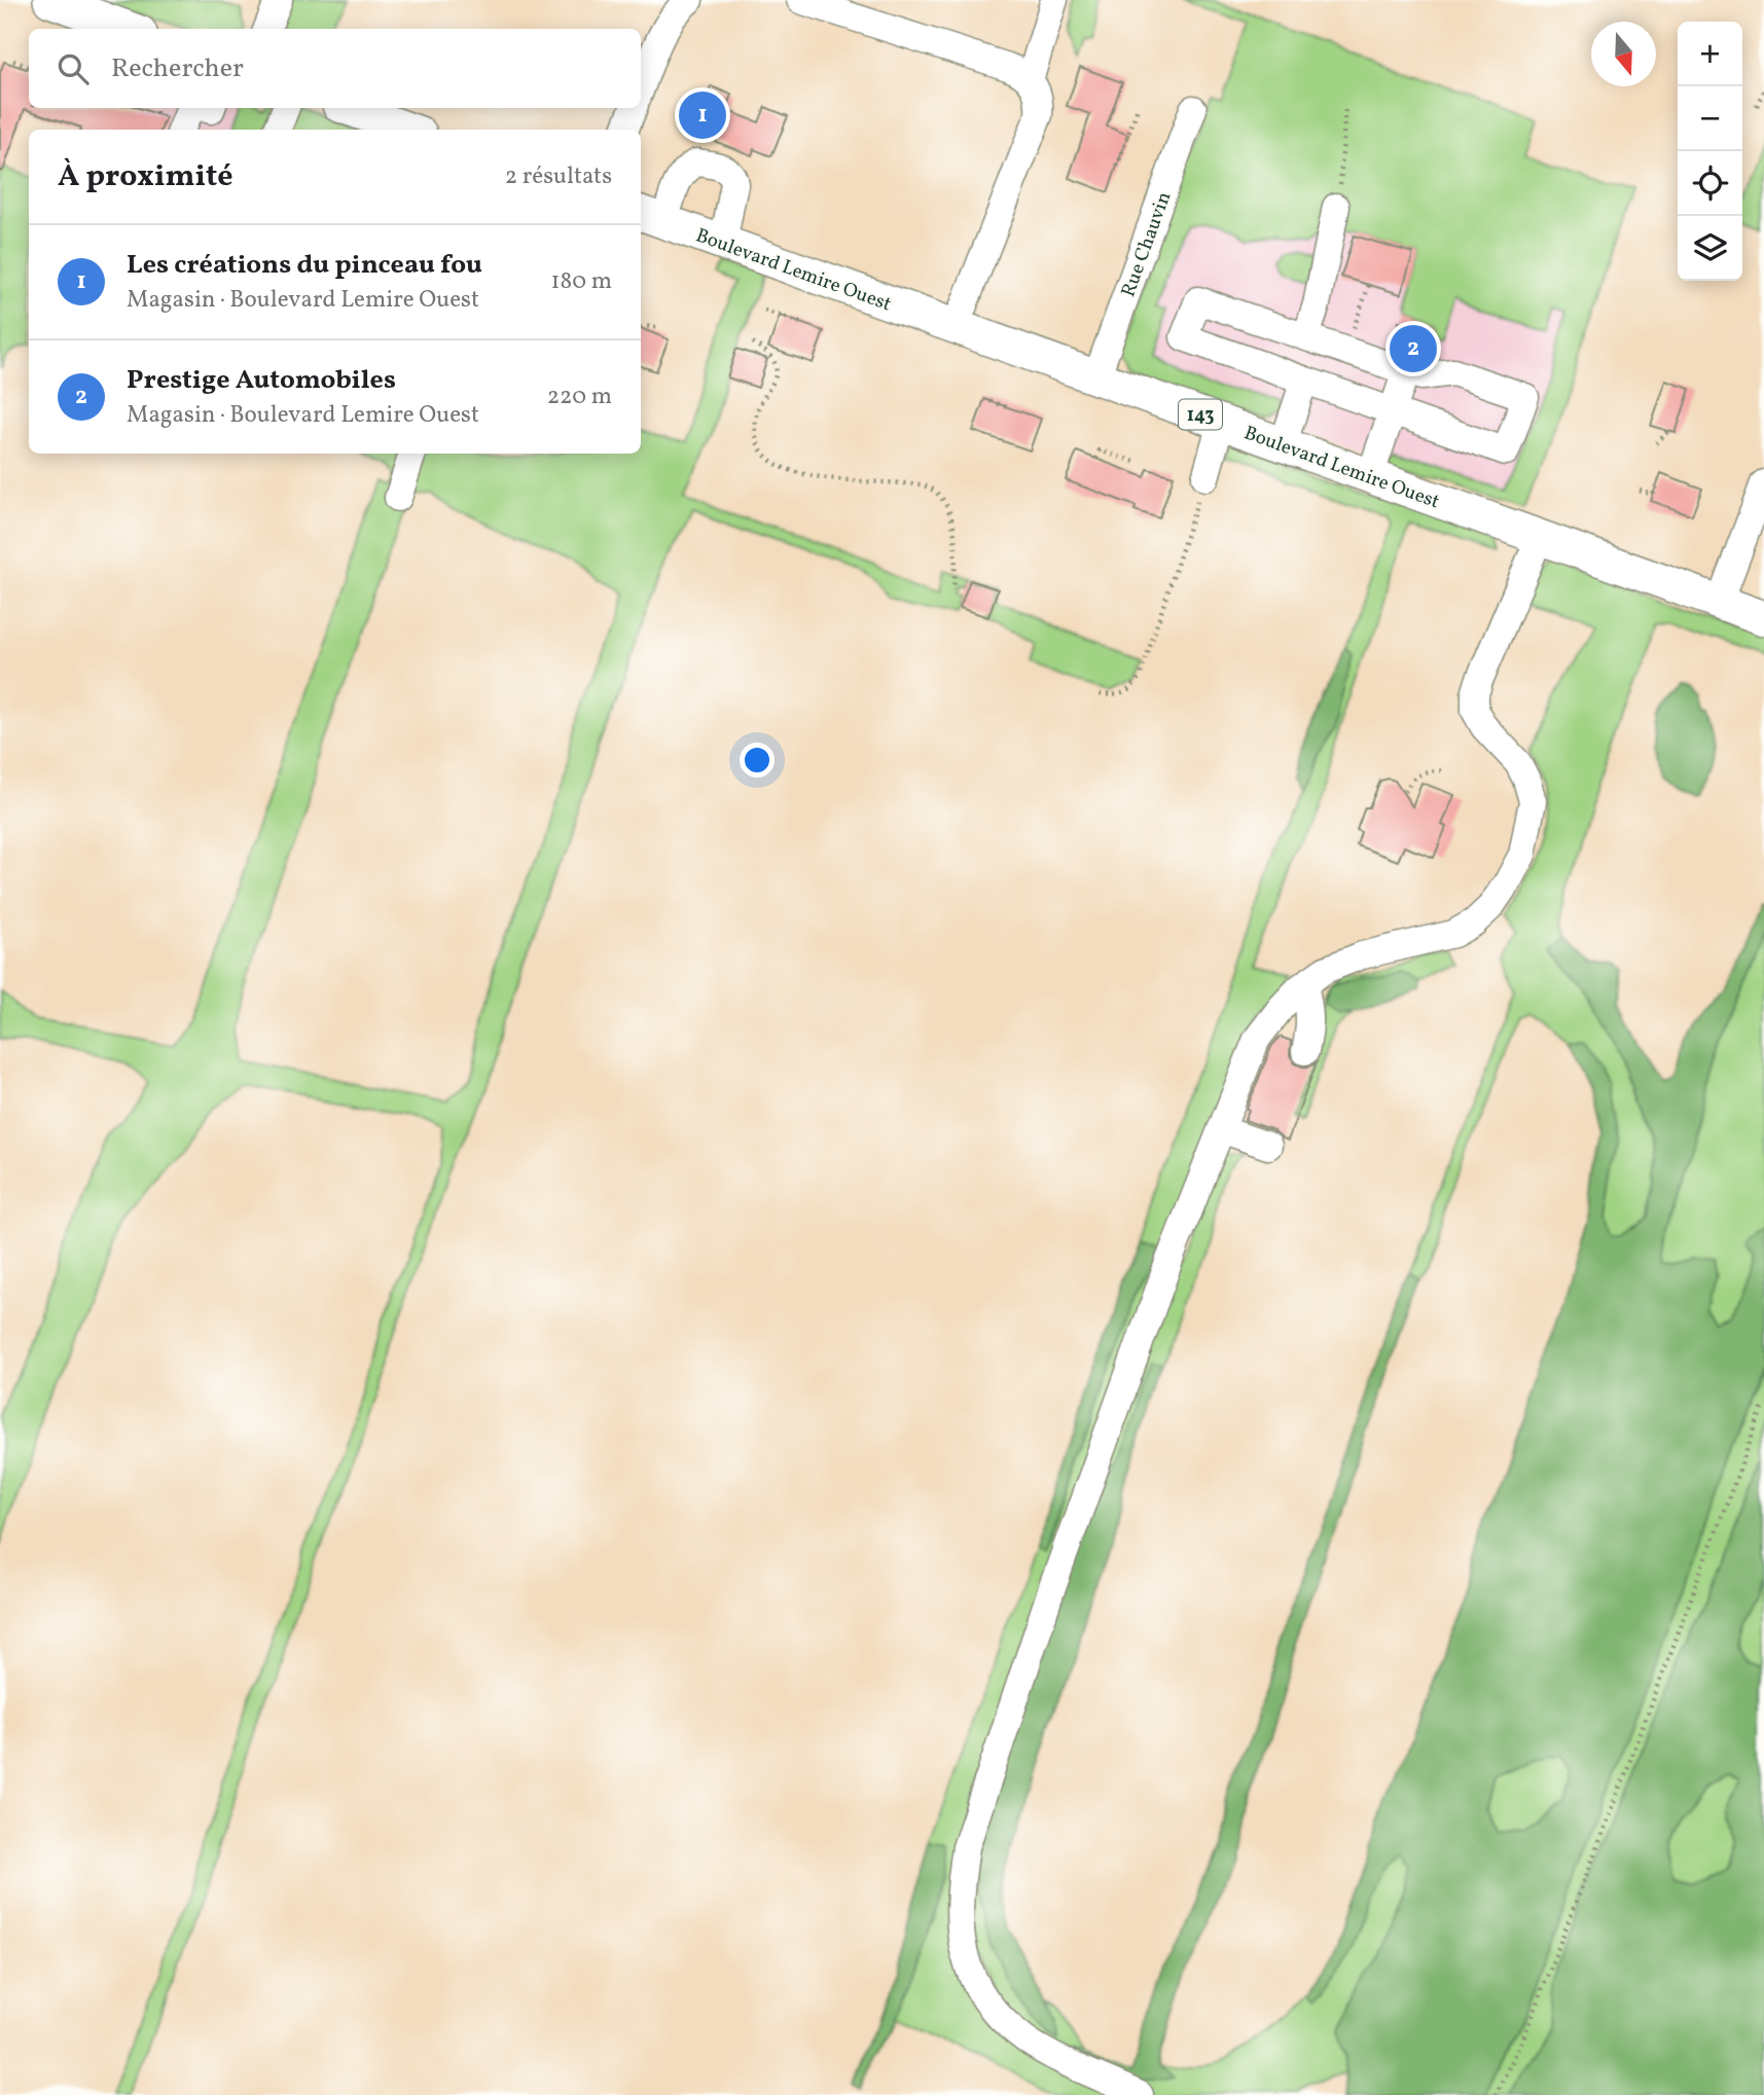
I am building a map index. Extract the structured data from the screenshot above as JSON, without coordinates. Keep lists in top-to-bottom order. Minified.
{"streets":{"main road":["Boulevard Lemire Ouest","143"],"street":["Rue Chauvin"]},"crossings":[["Rue Chauvin","Boulevard Lemire Ouest"]],"north":"bottom","page":{"map_buttons":["+","−"],"search":"Rechercher","pins":["1","2"],"heading":["À proximité","2 résultats"],"list":[{"mark":"1","name":"Les créations du pinceau fou","note":"Magasin · Boulevard Lemire Ouest","value":"180 m"},{"mark":"2","name":"Prestige Automobiles","note":"Magasin · Boulevard Lemire Ouest","value":"220 m"}]}}
